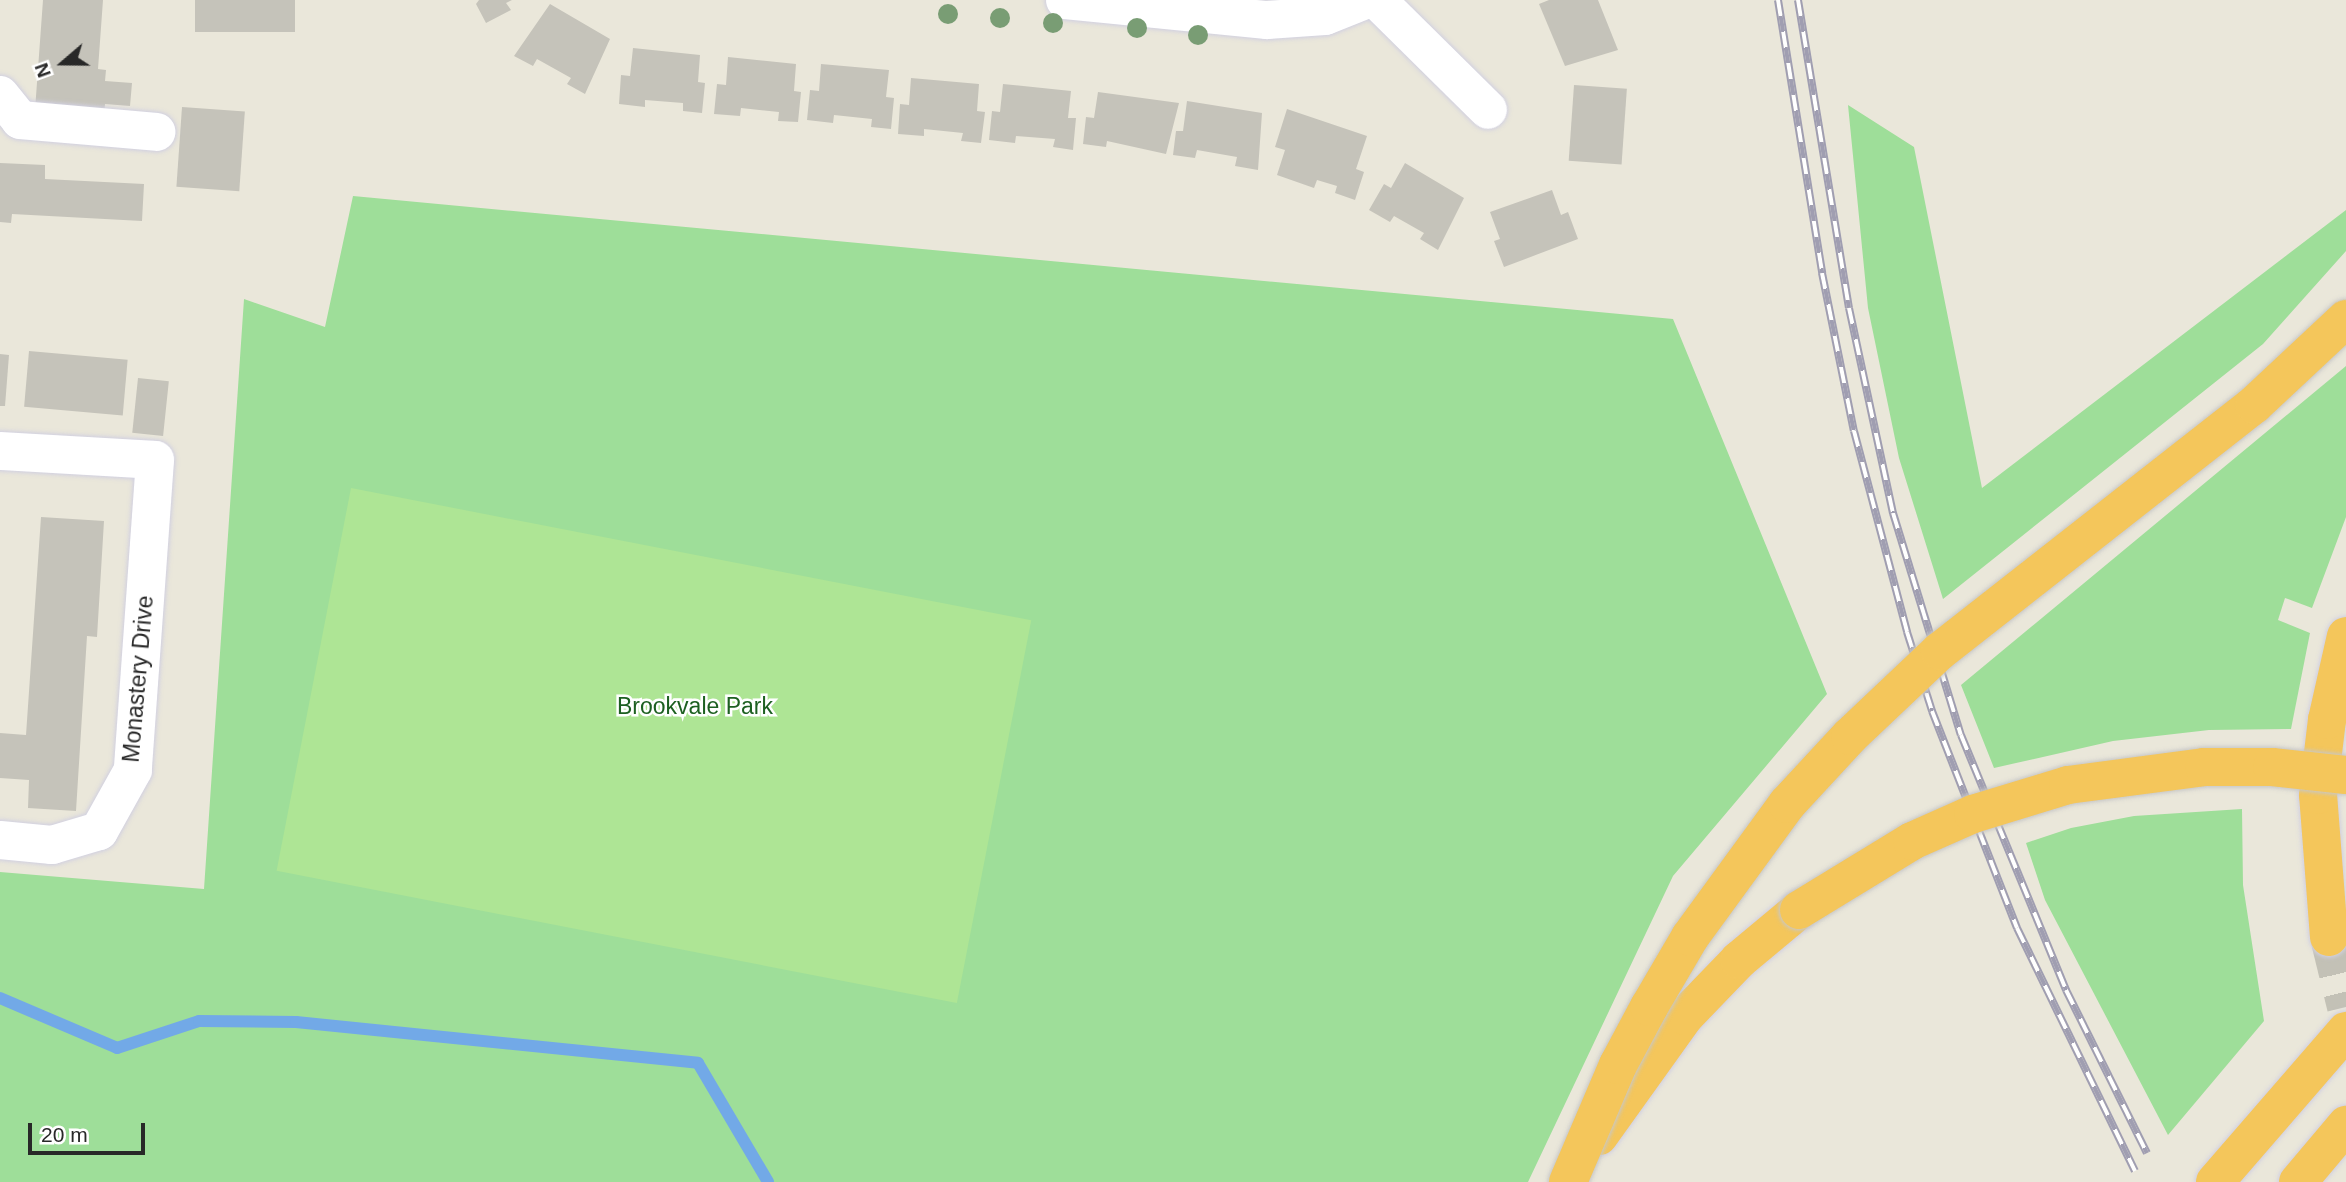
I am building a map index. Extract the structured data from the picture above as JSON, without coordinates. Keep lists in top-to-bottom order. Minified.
{"streets":{"street":["Monastery Drive"]},"parks":["Brookvale Park"],"scale_bar":"20 m","north":"left"}
